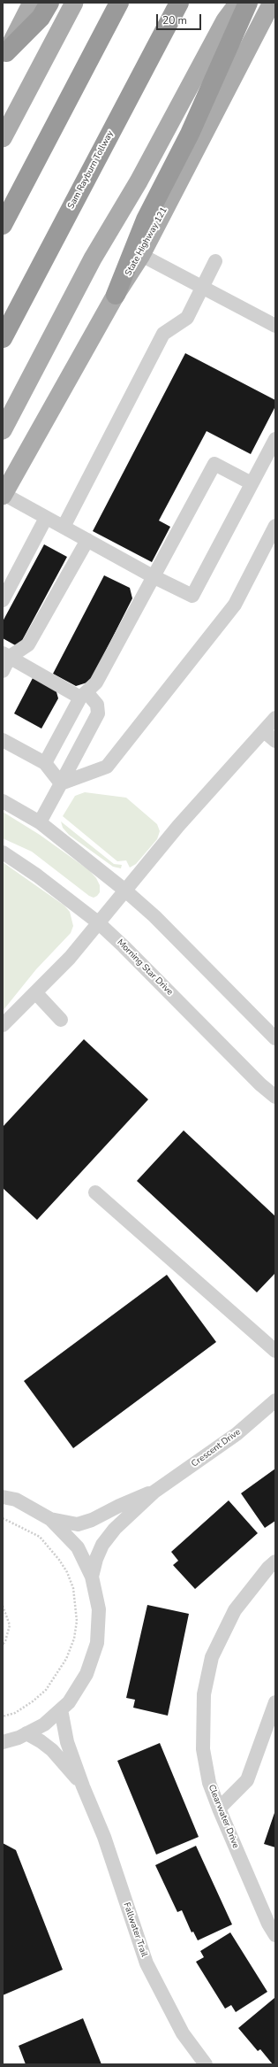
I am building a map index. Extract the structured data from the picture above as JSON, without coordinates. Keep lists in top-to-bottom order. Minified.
{"streets":{"highway":["Sam Rayburn Tollway"],"main road":["State Highway 121"],"street":["Morning Star Drive","Crescent Drive","Clearwater Drive","Fallwater Trail"]},"scale_bar":"20 m"}
